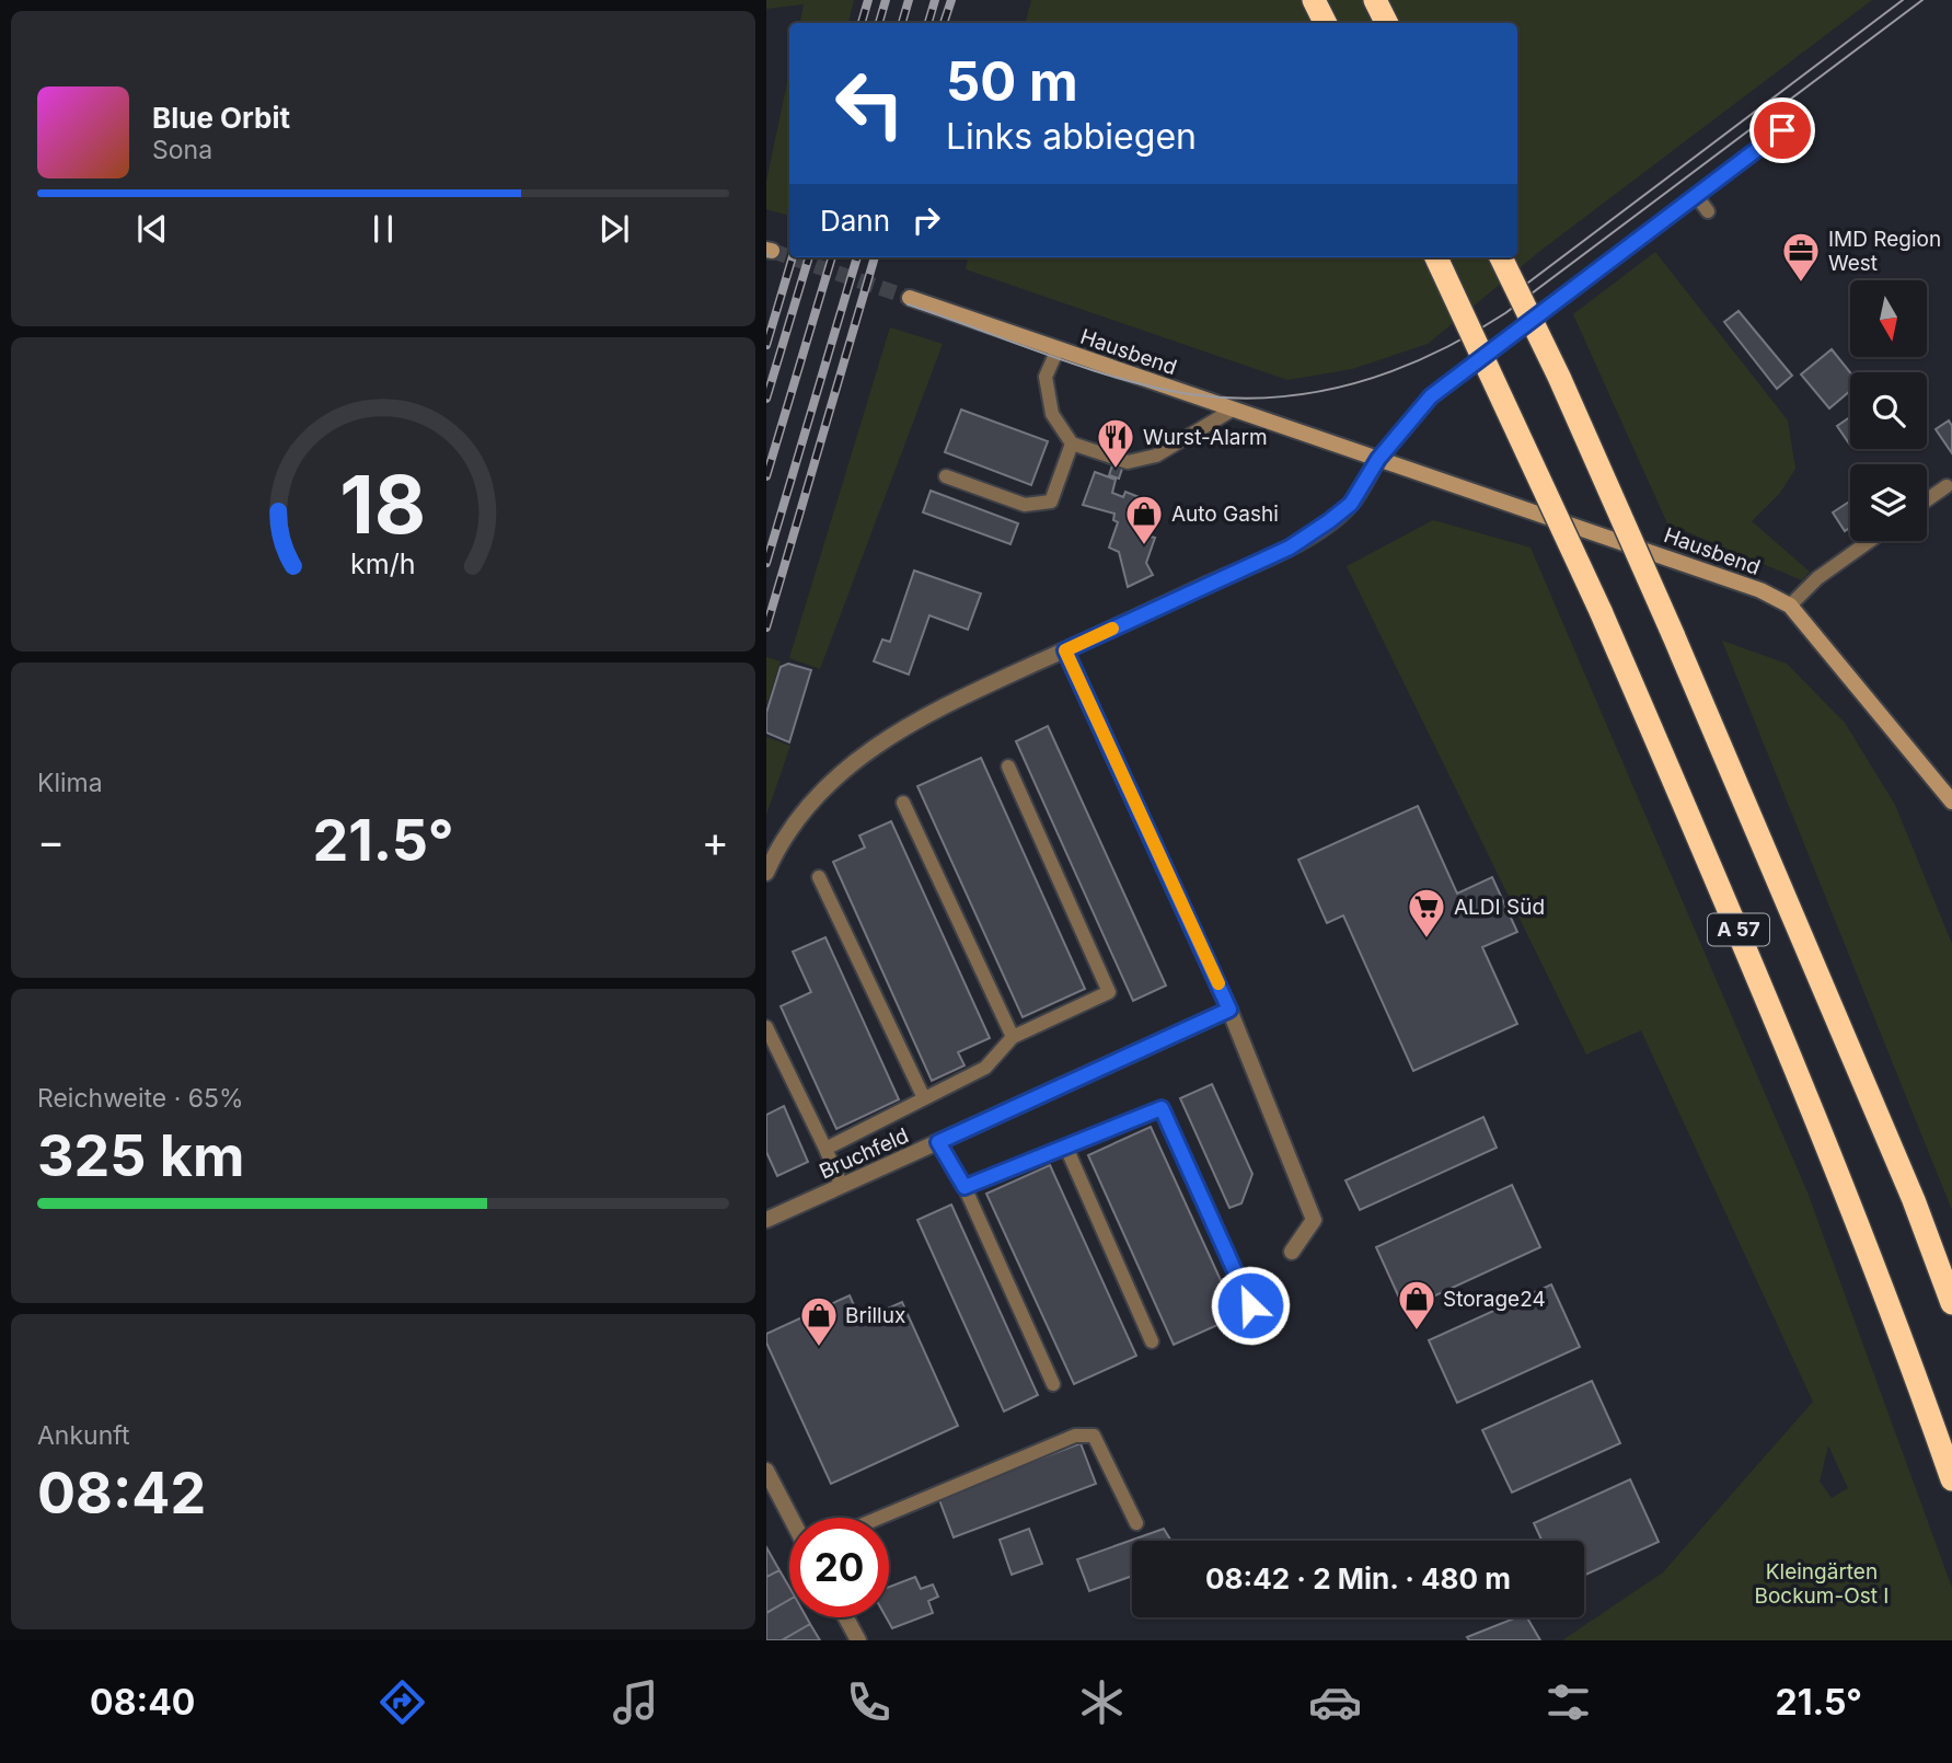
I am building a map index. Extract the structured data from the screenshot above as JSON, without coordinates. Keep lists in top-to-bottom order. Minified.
{"streets":{"highway":["A 57"],"main road":["Hausbend"],"street":["Bruchfeld"]},"parks":["Kleingärten Bockum-Ost I"],"places":{"office":["IMD Region West"],"restaurant":["Wurst-Alarm"],"shop":["Auto Gashi","Storage24","Brillux"],"supermarket":["ALDI Süd"]},"north":"bottom","page":{"turn":["50 m","Links abbiegen"],"song":["Blue Orbit","Sona"],"then":"Dann","tile":["Klima",["Reichweite · 65%","325 km"],["Ankunft","08:42"]],"heat":["−","21.5°","+"],"limit":"20","trip":"08:42 · 2 Min. · 480 m","tabs":["08:40","21.5°"],"gauge":["18","km/h"]}}
